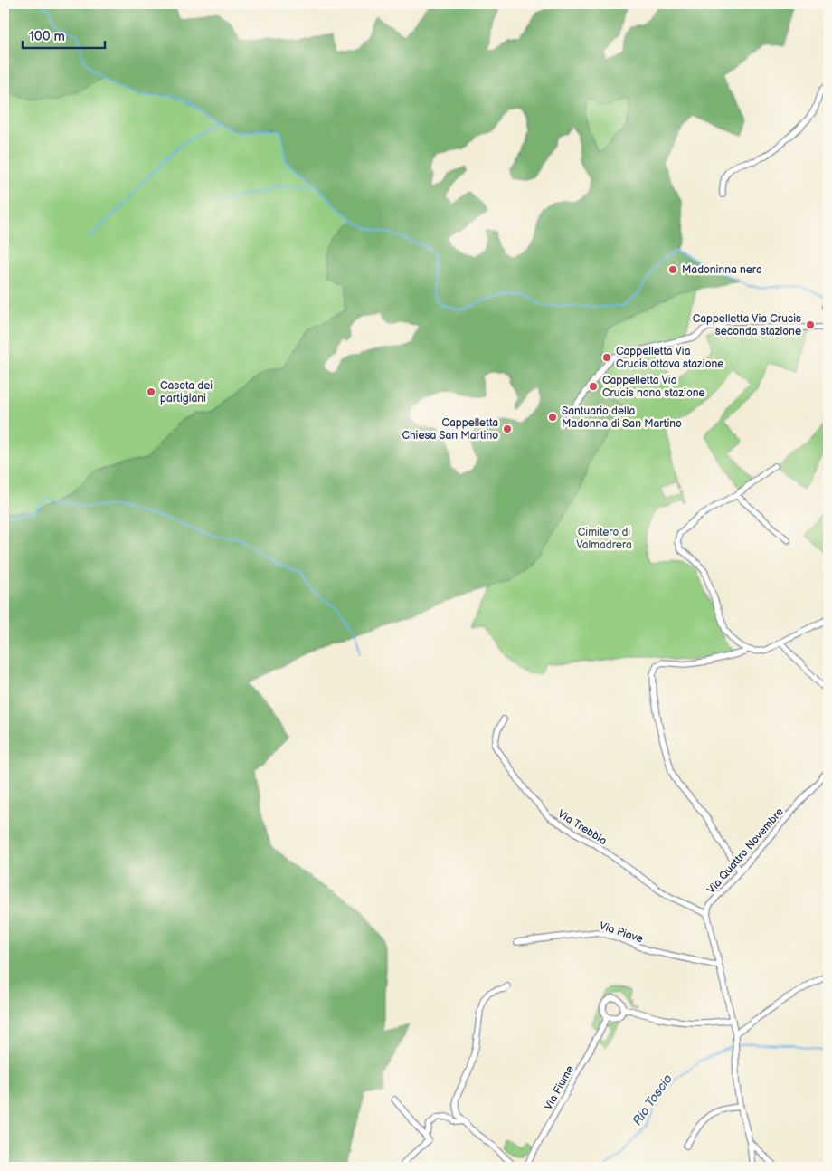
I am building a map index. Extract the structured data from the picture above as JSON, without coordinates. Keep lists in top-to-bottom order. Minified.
{"streets":{"street":["Via Trebbia","Via Quattro Novembre","Via Piave","Via Fiume"]},"crossings":[["Via Trebbia","Via Quattro Novembre"]],"water":["Rio Toscio"],"parks":["Cimitero di Valmadrera"],"places":["Madoninna nera","Cappelletta Via Crucis seconda stazione","Cappelletta Via Crucis ottava stazione","Cappelletta Via Crucis nona stazione","Casota dei partigiani","Santuario della Madonna di San Martino","Cappelletta Chiesa San Martino"],"scale_bar":"100 m"}
